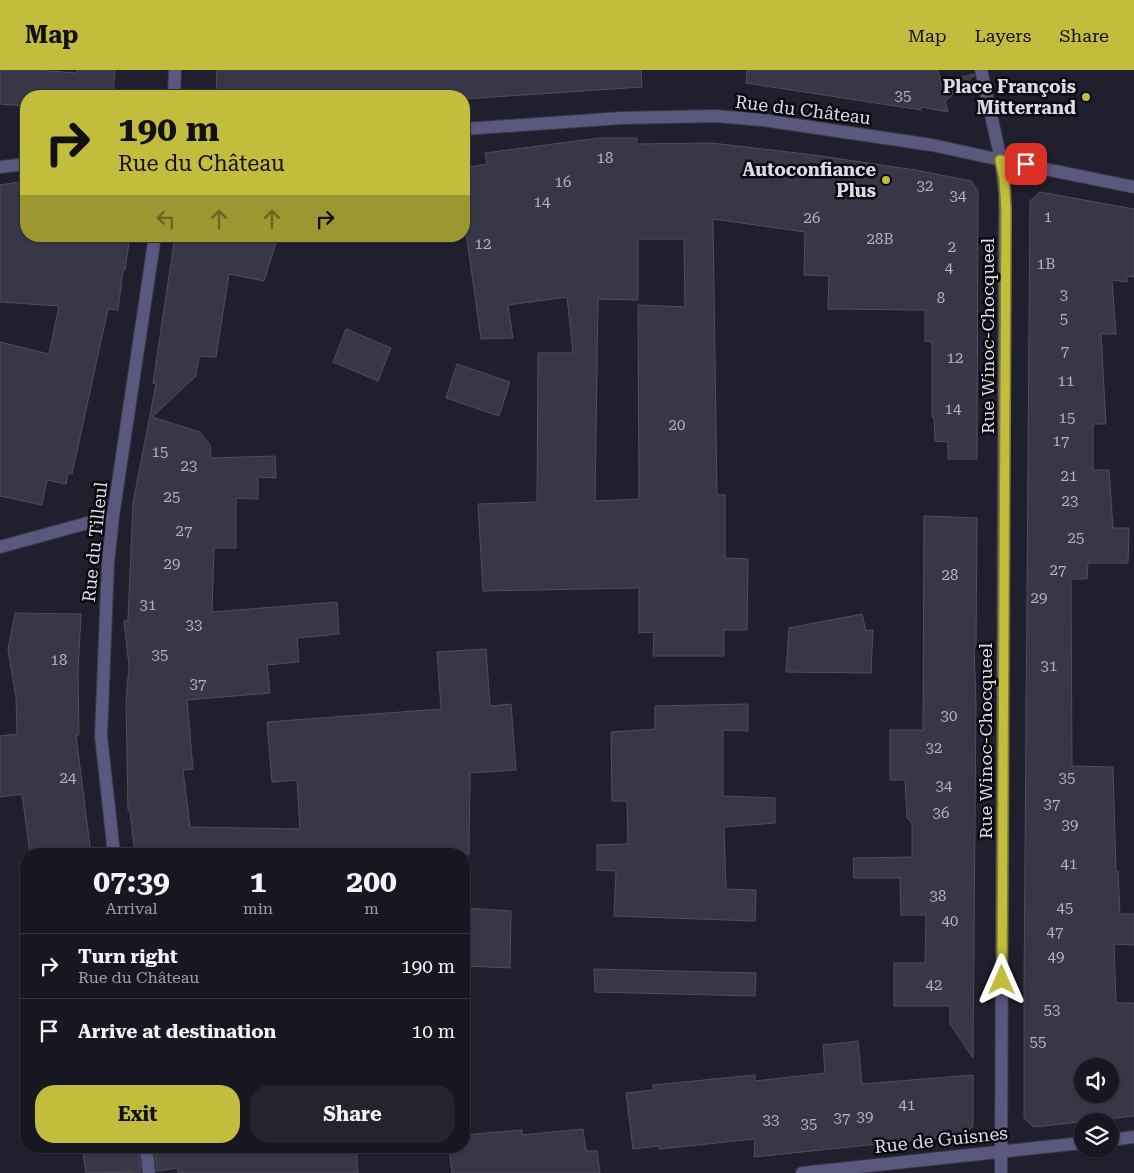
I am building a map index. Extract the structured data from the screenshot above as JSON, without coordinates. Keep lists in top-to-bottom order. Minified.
{"streets":{"street":["Rue du Château","Rue Winoc-Chocqueel","Rue du Tilleul","Rue de Guisnes"]},"crossings":[["Rue du Château","Rue Winoc-Chocqueel"],["Rue Winoc-Chocqueel","Rue de Guisnes"]],"places":["Place François Mitterrand","Autoconfiance Plus"],"house_numbers":["35","18","16","32","34","14","1","26","28B","12","2","1B","4","3","8","5","7","12","11","14","15","20","17","15","23","21","25","23","27","25","29","27","28","29","31","33","35","18","31","37","30","32","24","35","34","37","36","39","41","38","45","40","47","49","42","53","55","41","39","37","33","35"],"page":{"header":"Map","nav":["Map","Layers","Share"],"turn":["190 m","Rue du Château"],"eta":["07:39","Arrival","1","min","200","m"],"list":[{"name":"Turn right","note":"Rue du Château","value":"190 m"},{"name":"Arrive at destination","value":"10 m"}],"buttons":["Exit","Share"]}}
